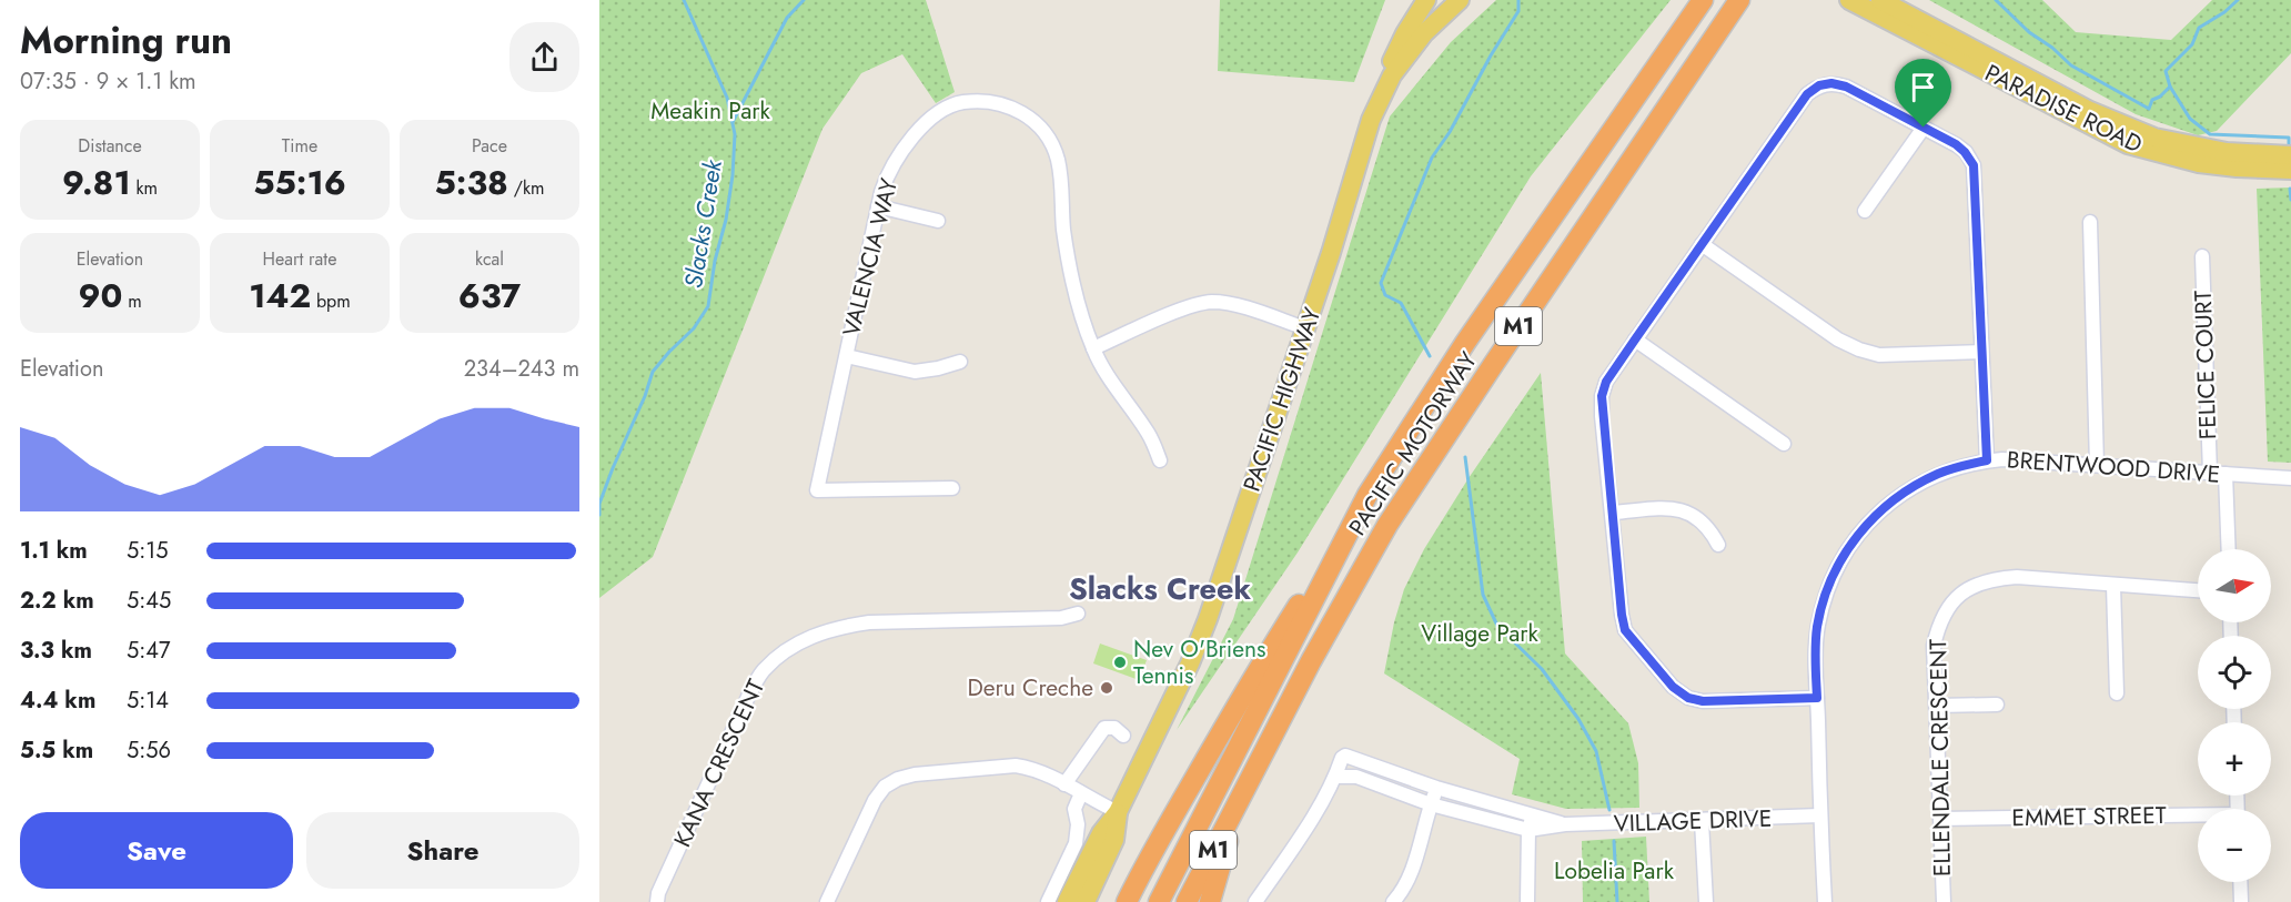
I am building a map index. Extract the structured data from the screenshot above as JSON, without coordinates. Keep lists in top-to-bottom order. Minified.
{"streets":{"highway":["M1","PACIFIC MOTORWAY"],"main road":["PARADISE ROAD","PACIFIC HIGHWAY"],"street":["VALENCIA WAY","FELICE COURT","BRENTWOOD DRIVE","ELLENDALE CRESCENT","KANA CRESCENT","EMMET STREET","VILLAGE DRIVE"]},"crossings":[["FELICE COURT","BRENTWOOD DRIVE"],["BRENTWOOD DRIVE","VILLAGE DRIVE"],["ELLENDALE CRESCENT","EMMET STREET"]],"districts":["Slacks Creek"],"water":["Slacks Creek"],"parks":["Meakin Park","Village Park","Lobelia Park"],"places":["Nev O'Briens Tennis","Deru Creche"],"north":"right","page":{"heading":["Morning run","07:35 · 9 × 1.1 km"],"stats":[["Distance","9.81 km"],["Time","55:16"],["Pace","5:38 /km"],["Elevation","90 m"],["Heart rate","142 bpm"],["kcal","637"]],"chart":["Elevation","234–243 m"],"list":[{"name":"1.1 km","note":"5:15"},{"name":"2.2 km","note":"5:45"},{"name":"3.3 km","note":"5:47"},{"name":"4.4 km","note":"5:14"},{"name":"5.5 km","note":"5:56"}],"map_buttons":["+","−"],"buttons":["Save","Share"]}}
